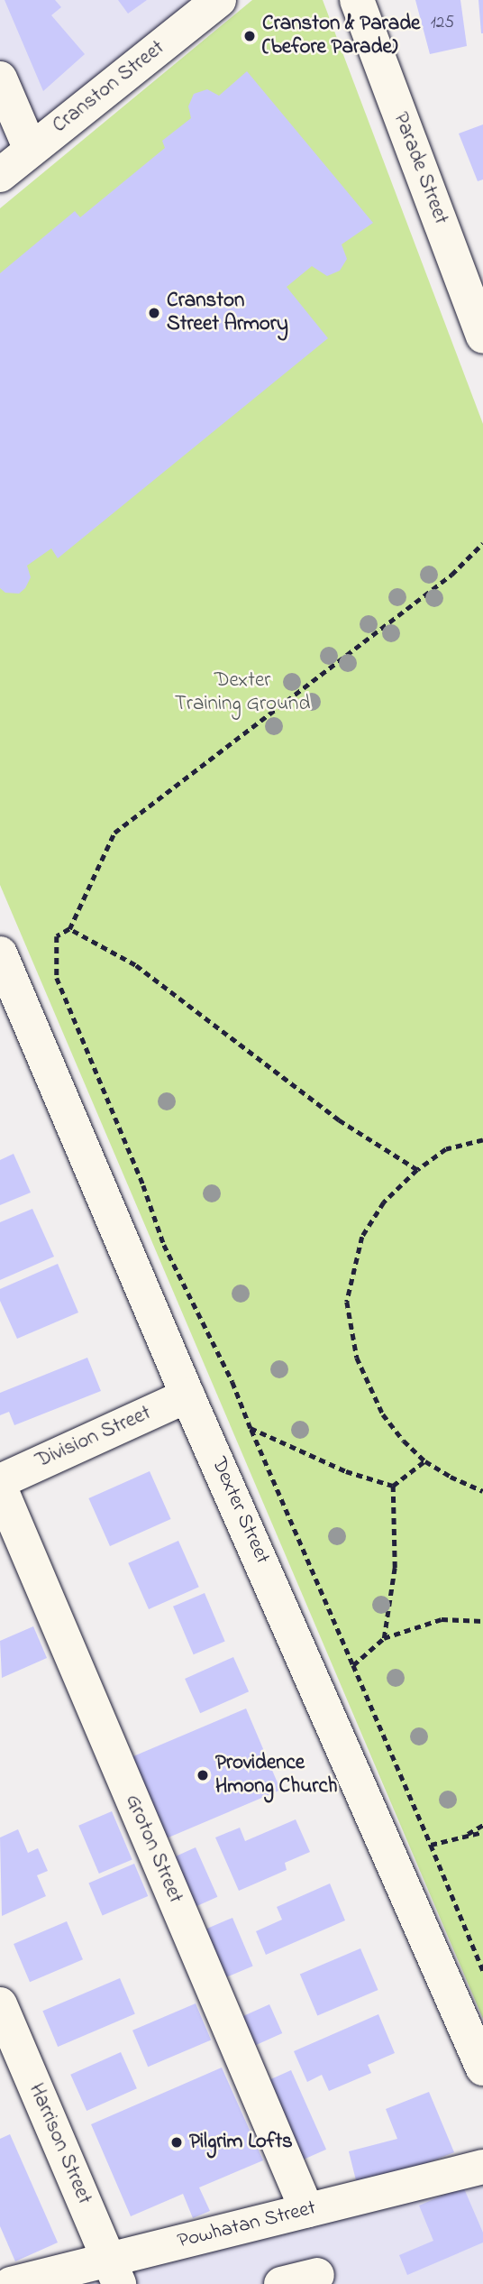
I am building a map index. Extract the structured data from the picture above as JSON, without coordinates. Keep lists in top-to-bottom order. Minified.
{"streets":{"street":["Cranston Street","Parade Street","Division Street","Dexter Street","Groton Street","Harrison Street","Powhatan Street"]},"crossings":[["Division Street","Dexter Street"],["Groton Street","Powhatan Street"],["Harrison Street","Powhatan Street"]],"parks":["Dexter Training Ground"],"places":["Cranston & Parade (before Parade)","Cranston Street Armory","Providence Hmong Church","Pilgrim Lofts"],"house_numbers":["125"]}
